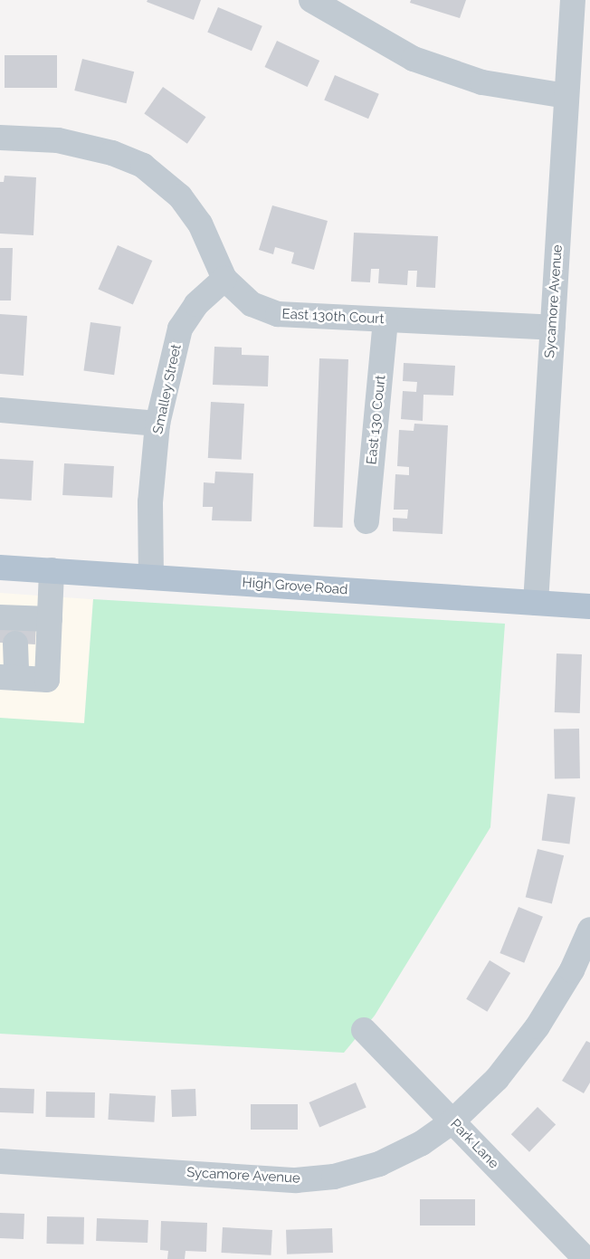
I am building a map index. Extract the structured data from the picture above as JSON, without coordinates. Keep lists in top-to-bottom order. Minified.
{"streets":{"main road":["High Grove Road"],"street":["Sycamore Avenue","East 130th Court","Smalley Street","East 130 Court","Park Lane"]},"crossings":[["Sycamore Avenue","East 130th Court"],["Sycamore Avenue","High Grove Road"],["Sycamore Avenue","Park Lane"],["East 130th Court","Smalley Street"],["East 130th Court","East 130 Court"],["Smalley Street","High Grove Road"]]}
